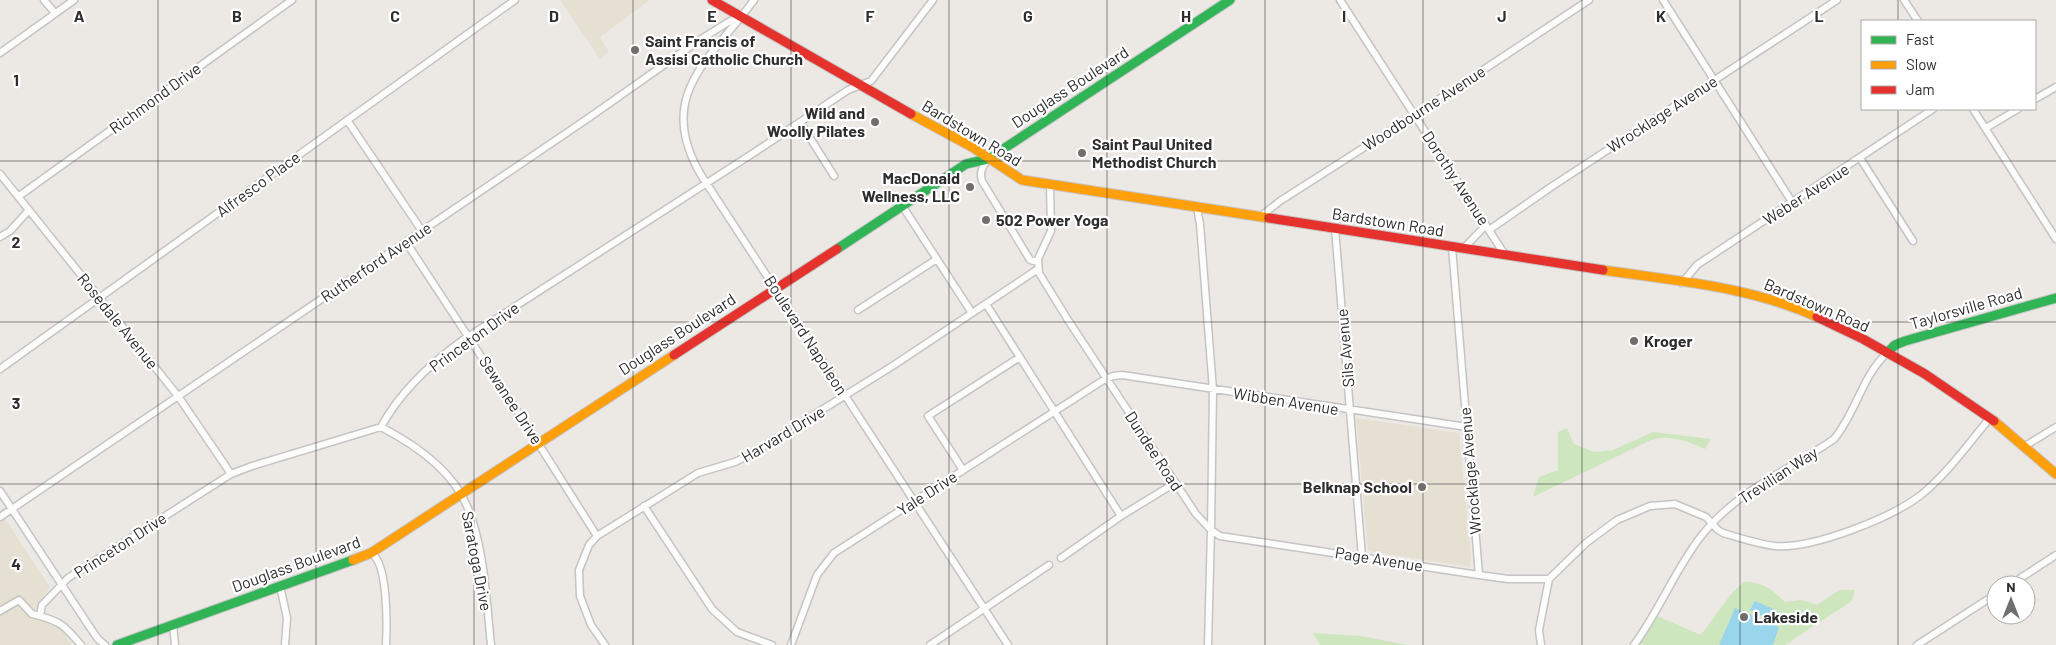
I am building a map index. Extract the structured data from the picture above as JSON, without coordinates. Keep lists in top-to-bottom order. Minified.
{"streets":{"main road":["Douglass Boulevard","Bardstown Road","Taylorsville Road"],"street":["Richmond Drive","Woodbourne Avenue","Wrocklage Avenue","Dorothy Avenue","Alfresco Place","Weber Avenue","Rutherford Avenue","Rosedale Avenue","Boulevard Napoleon","Princeton Drive","Sils Avenue","Sewanee Drive","Wibben Avenue","Harvard Drive","Dundee Road","Trevilian Way","Yale Drive","Page Avenue","Saratoga Drive"]},"crossings":[["Douglass Boulevard","Bardstown Road"],["Douglass Boulevard","Boulevard Napoleon"],["Douglass Boulevard","Sewanee Drive"],["Douglass Boulevard","Dundee Road"],["Douglass Boulevard","Saratoga Drive"],["Richmond Drive","Rosedale Avenue"],["Woodbourne Avenue","Bardstown Road"],["Woodbourne Avenue","Dorothy Avenue"],["Wrocklage Avenue","Bardstown Road"],["Wrocklage Avenue","Dorothy Avenue"],["Wrocklage Avenue","Wibben Avenue"],["Wrocklage Avenue","Page Avenue"],["Bardstown Road","Dorothy Avenue"],["Bardstown Road","Weber Avenue"],["Bardstown Road","Rutherford Avenue"],["Bardstown Road","Taylorsville Road"],["Bardstown Road","Boulevard Napoleon"],["Bardstown Road","Princeton Drive"],["Bardstown Road","Sils Avenue"],["Bardstown Road","Dundee Road"],["Bardstown Road","Trevilian Way"],["Alfresco Place","Rosedale Avenue"],["Rutherford Avenue","Rosedale Avenue"],["Rutherford Avenue","Boulevard Napoleon"],["Rutherford Avenue","Sewanee Drive"],["Taylorsville Road","Trevilian Way"],["Rosedale Avenue","Princeton Drive"],["Boulevard Napoleon","Princeton Drive"],["Boulevard Napoleon","Harvard Drive"],["Boulevard Napoleon","Yale Drive"],["Princeton Drive","Sewanee Drive"],["Princeton Drive","Saratoga Drive"],["Sils Avenue","Wibben Avenue"],["Sils Avenue","Page Avenue"],["Sewanee Drive","Harvard Drive"],["Wibben Avenue","Dundee Road"],["Wibben Avenue","Yale Drive"],["Harvard Drive","Dundee Road"],["Dundee Road","Yale Drive"],["Dundee Road","Page Avenue"]],"places":["Saint Francis of Assisi Catholic Church","Wild and Woolly Pilates","Saint Paul United Methodist Church","MacDonald Wellness, LLC","502 Power Yoga","Kroger","Belknap School","Lakeside"],"legend":["Fast","Slow","Jam"],"north":"top","grid":{"columns":["A","B","C","D","E","F","G","H","I","J","K","L"],"rows":["1","2","3","4"]}}
